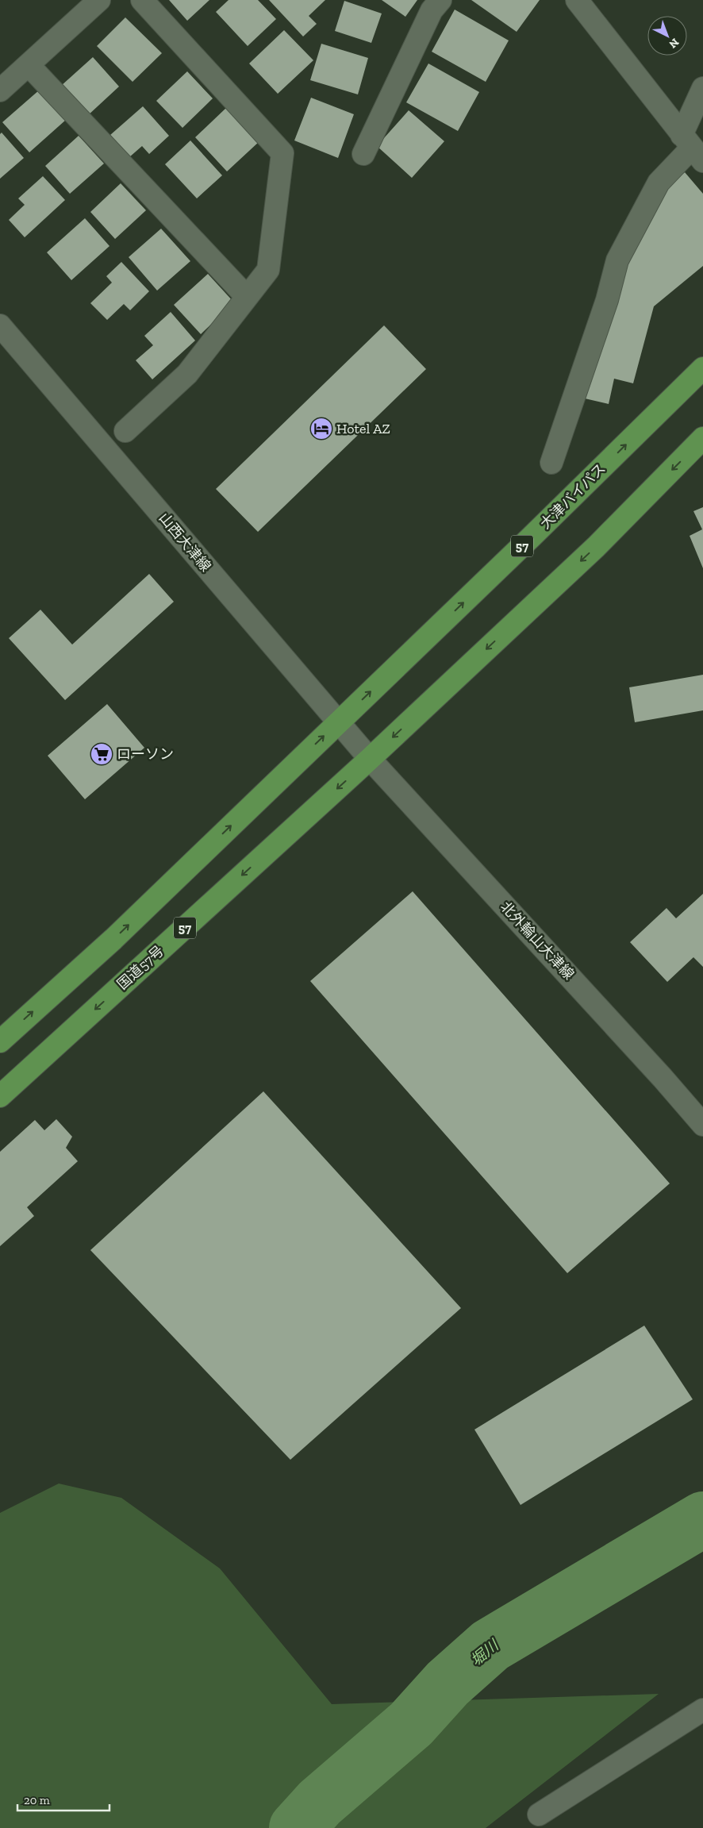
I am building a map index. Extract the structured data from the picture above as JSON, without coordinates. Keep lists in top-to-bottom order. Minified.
{"streets":{"highway":["大津バイパス","57","国道57号"],"street":["山西大津線","北外輪山大津線"]},"crossings":[["大津バイパス","山西大津線"],["大津バイパス","57"],["山西大津線","57"],["山西大津線","北外輪山大津線"],["山西大津線","国道57号"],["57","北外輪山大津線"],["57","国道57号"],["北外輪山大津線","国道57号"]],"water":["堀川"],"places":{"hotel":["Hotel AZ"],"supermarket":["ローソン"]},"scale_bar":"20 m","north":"bottom right"}
